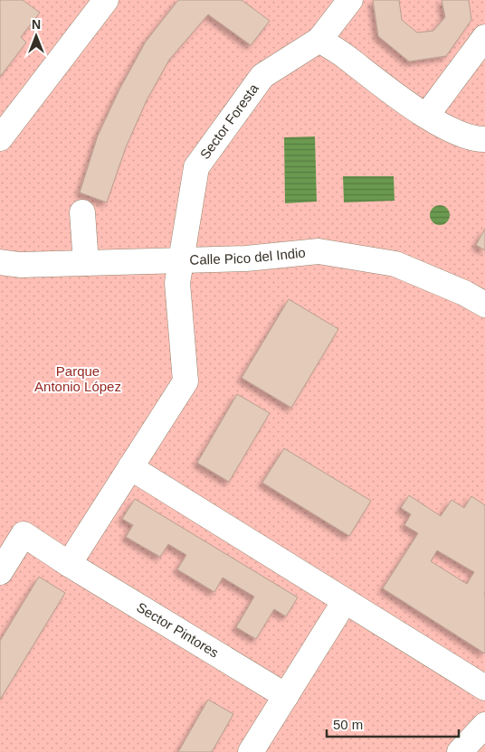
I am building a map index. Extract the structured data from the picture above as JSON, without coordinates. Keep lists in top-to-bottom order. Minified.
{"streets":{"street":["Sector Foresta","Calle Pico del Indio","Sector Pintores"]},"crossings":[["Sector Foresta","Calle Pico del Indio"]],"parks":["Parque Antonio López"],"scale_bar":"50 m","north":"top"}
